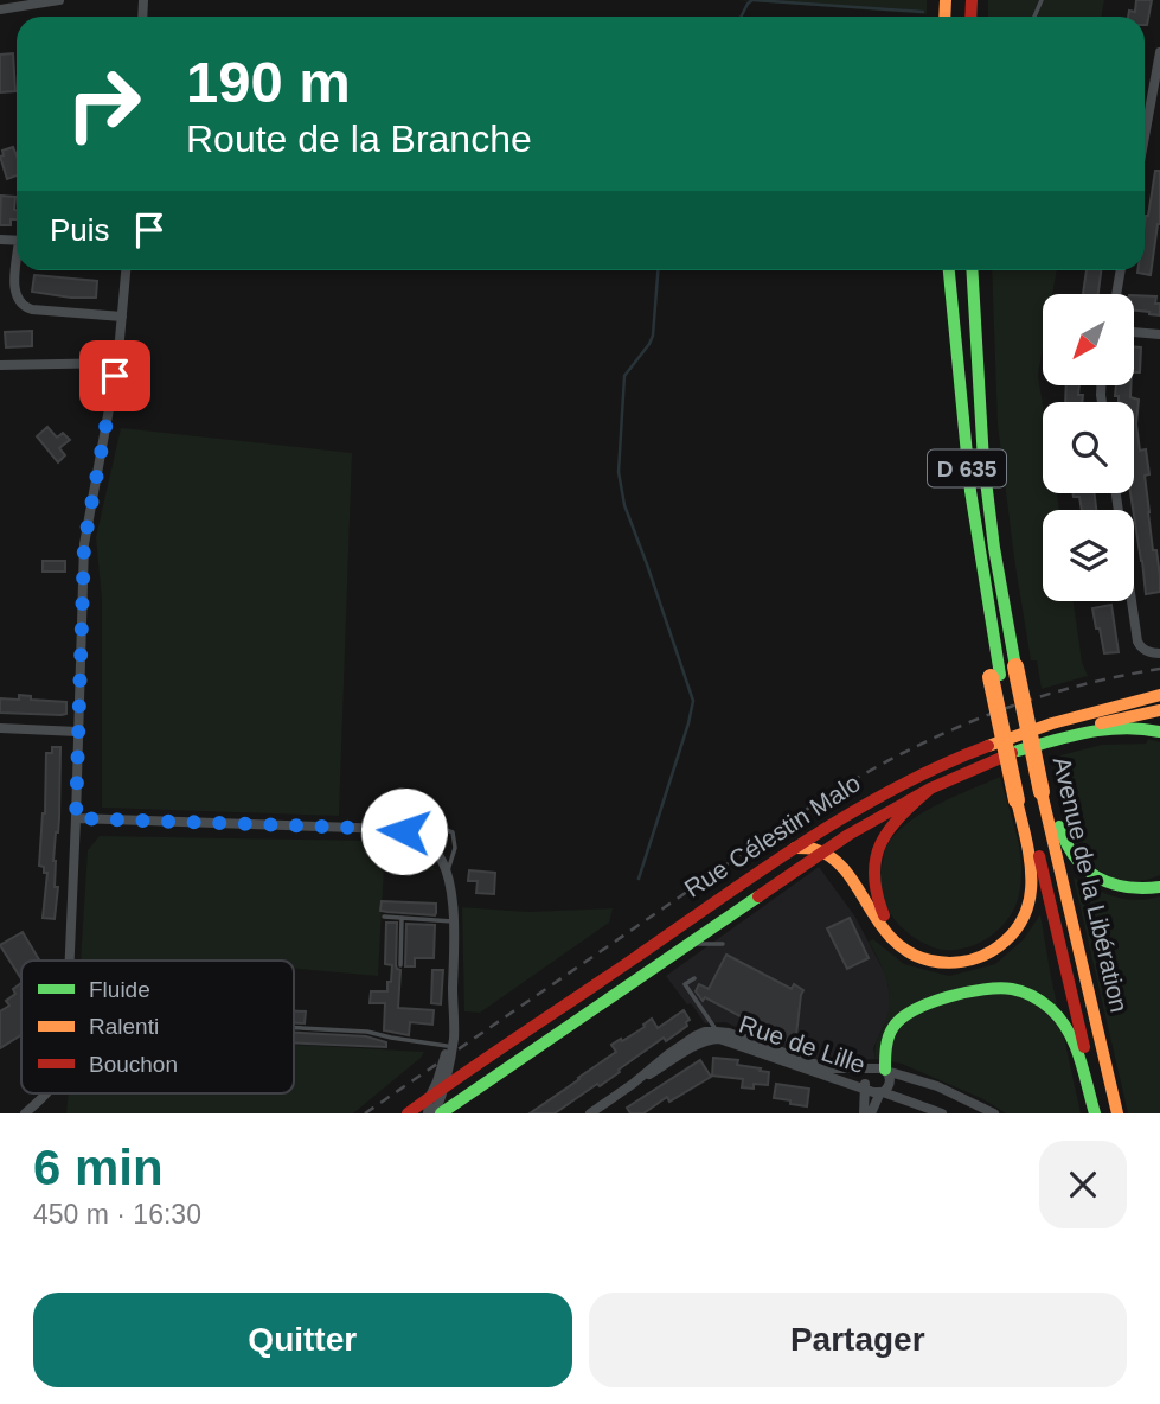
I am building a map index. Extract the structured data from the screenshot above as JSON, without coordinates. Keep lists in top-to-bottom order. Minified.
{"streets":{"main road":["D 635","Rue Célestin Malo","Avenue de la Libération"],"street":["Rue de Lille"]},"crossings":[["D 635","Avenue de la Libération"]],"legend":["Fluide","Ralenti","Bouchon"],"north":"bottom left","page":{"turn":["190 m","Route de la Branche"],"then":"Puis","heading":["6 min","450 m · 16:30"],"buttons":["Quitter","Partager"]}}
